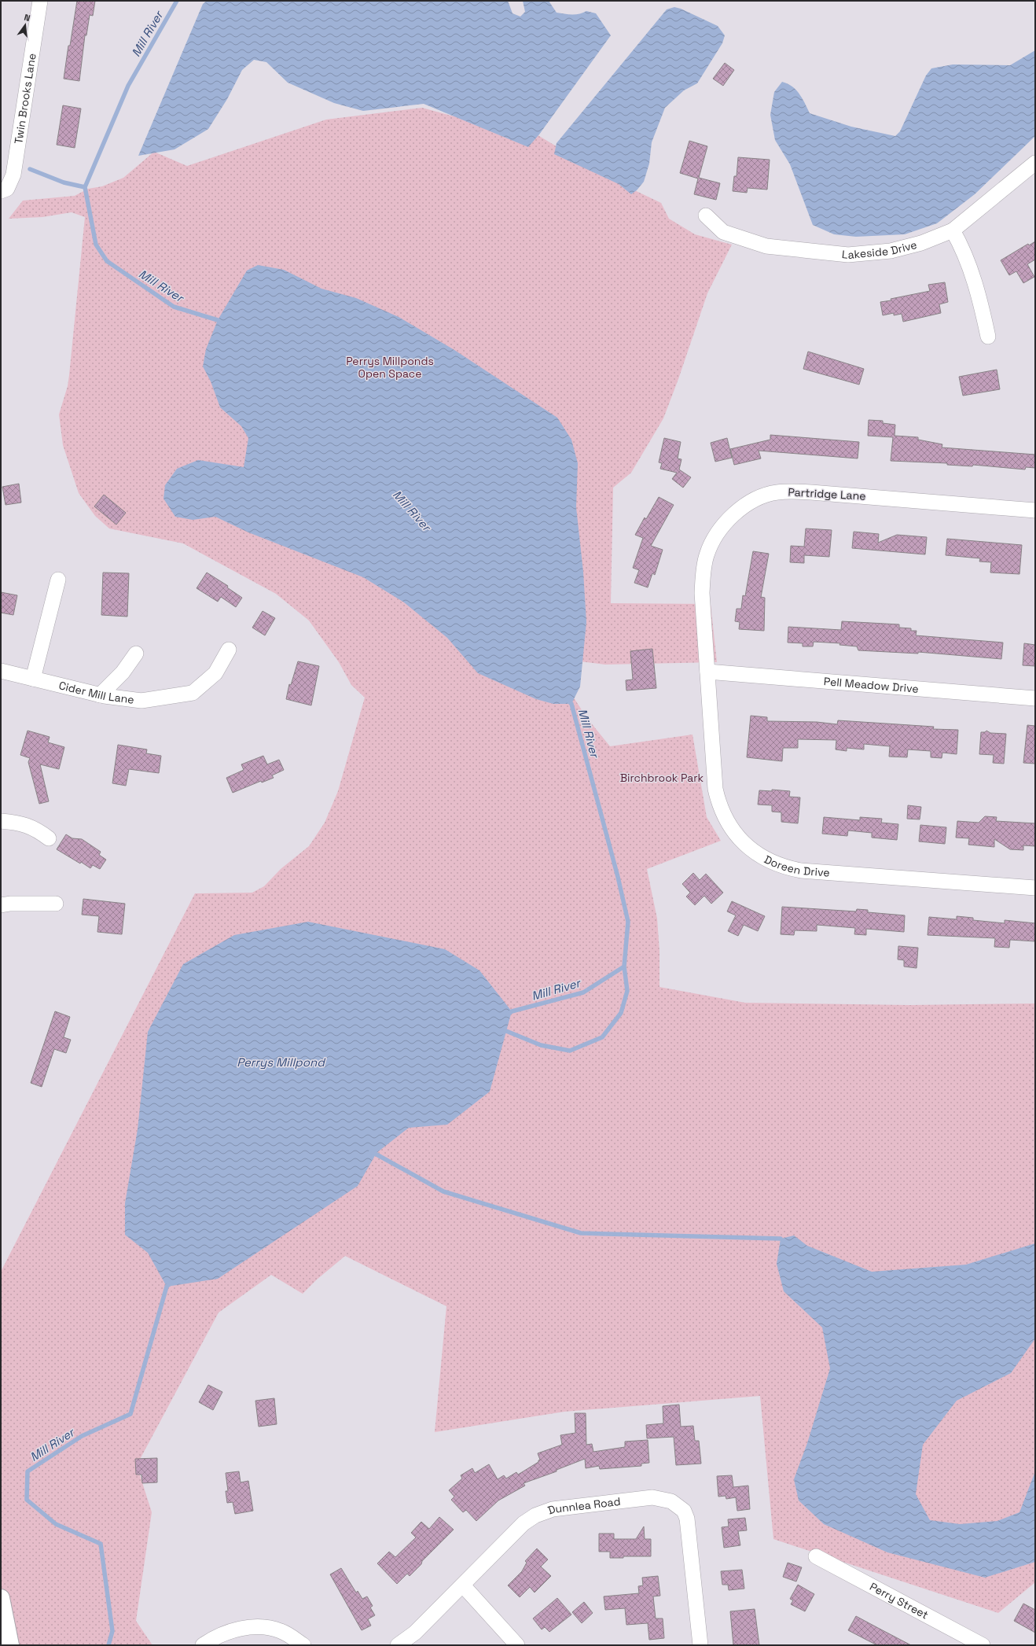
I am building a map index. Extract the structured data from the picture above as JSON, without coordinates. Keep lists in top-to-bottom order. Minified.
{"streets":{"street":["Twin Brooks Lane","Lakeside Drive","Partridge Lane","Pell Meadow Drive","Cider Mill Lane","Doreen Drive","Dunnlea Road","Perry Street"]},"crossings":[["Partridge Lane","Pell Meadow Drive"],["Partridge Lane","Doreen Drive"],["Pell Meadow Drive","Doreen Drive"]],"water":["Mill River","Perrys Millpond"],"parks":["Perrys Millponds Open Space","Birchbrook Park"],"north":"top"}
